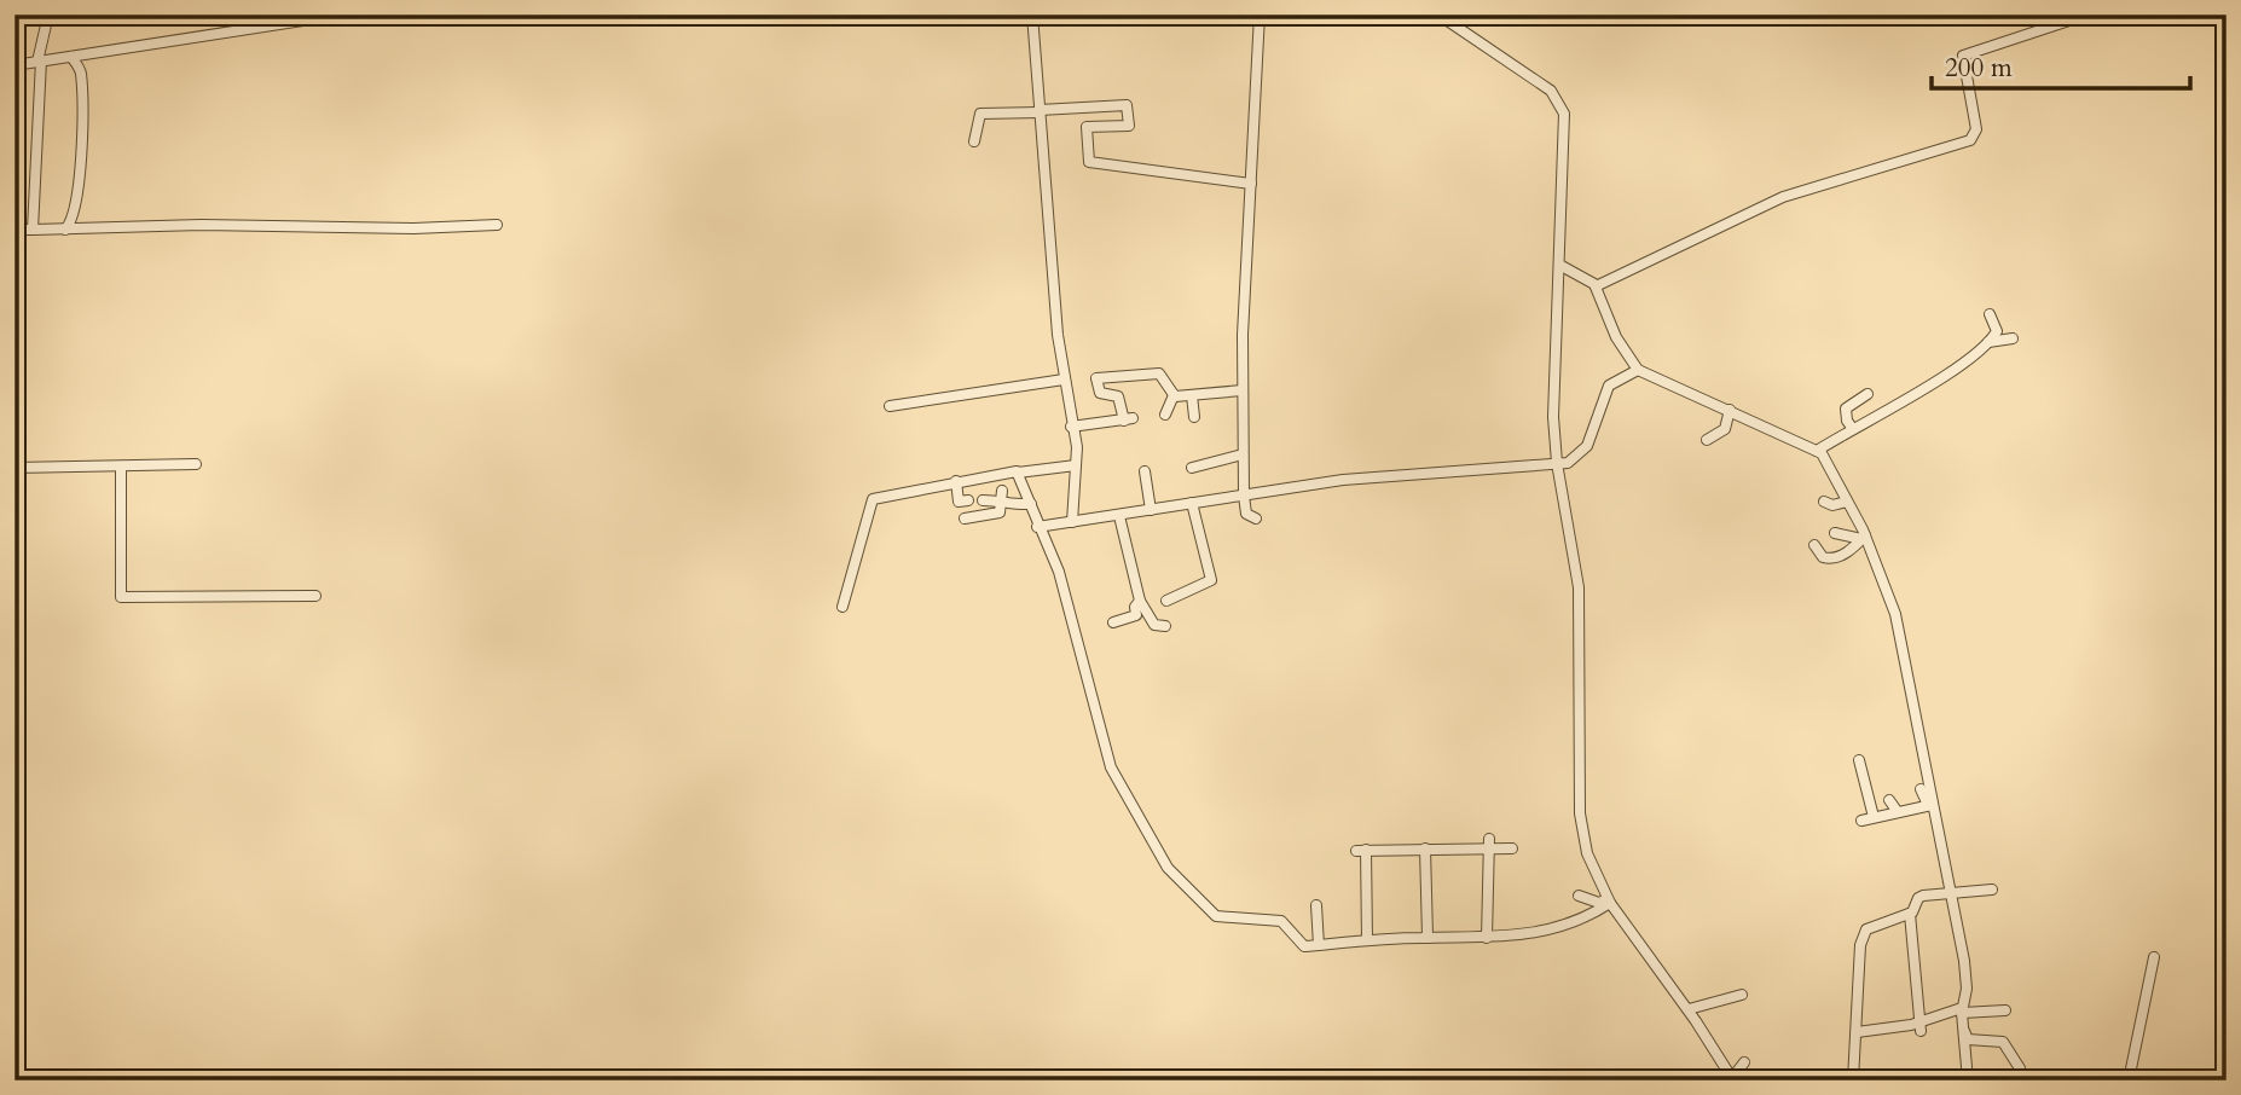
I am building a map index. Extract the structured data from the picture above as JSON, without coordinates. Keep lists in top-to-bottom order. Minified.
{"scale_bar":"200 m"}
